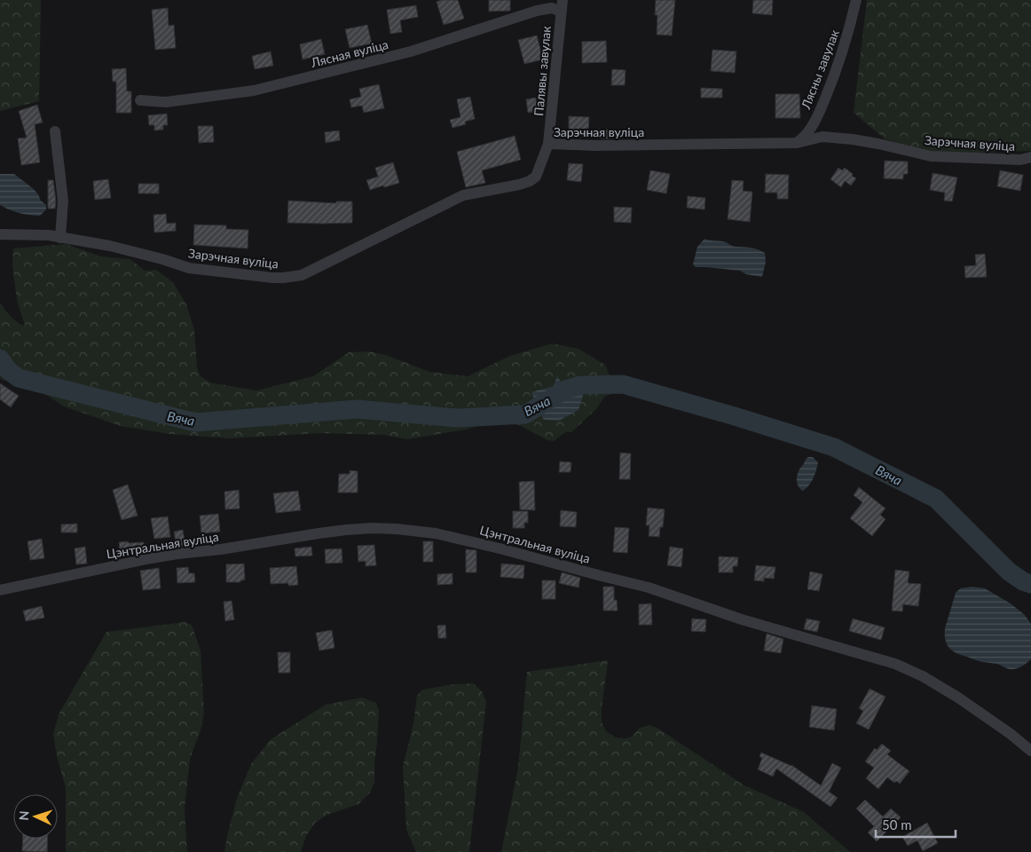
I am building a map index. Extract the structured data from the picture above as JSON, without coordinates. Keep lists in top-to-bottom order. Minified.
{"streets":{"street":["Лясная вуліца","Лясны завулак","Палявы завулак","Зарэчная вуліца","Цэнтральная вуліца"]},"crossings":[["Лясная вуліца","Палявы завулак"],["Лясны завулак","Зарэчная вуліца"],["Палявы завулак","Зарэчная вуліца"]],"water":["Вяча"],"scale_bar":"50 m","north":"left"}
